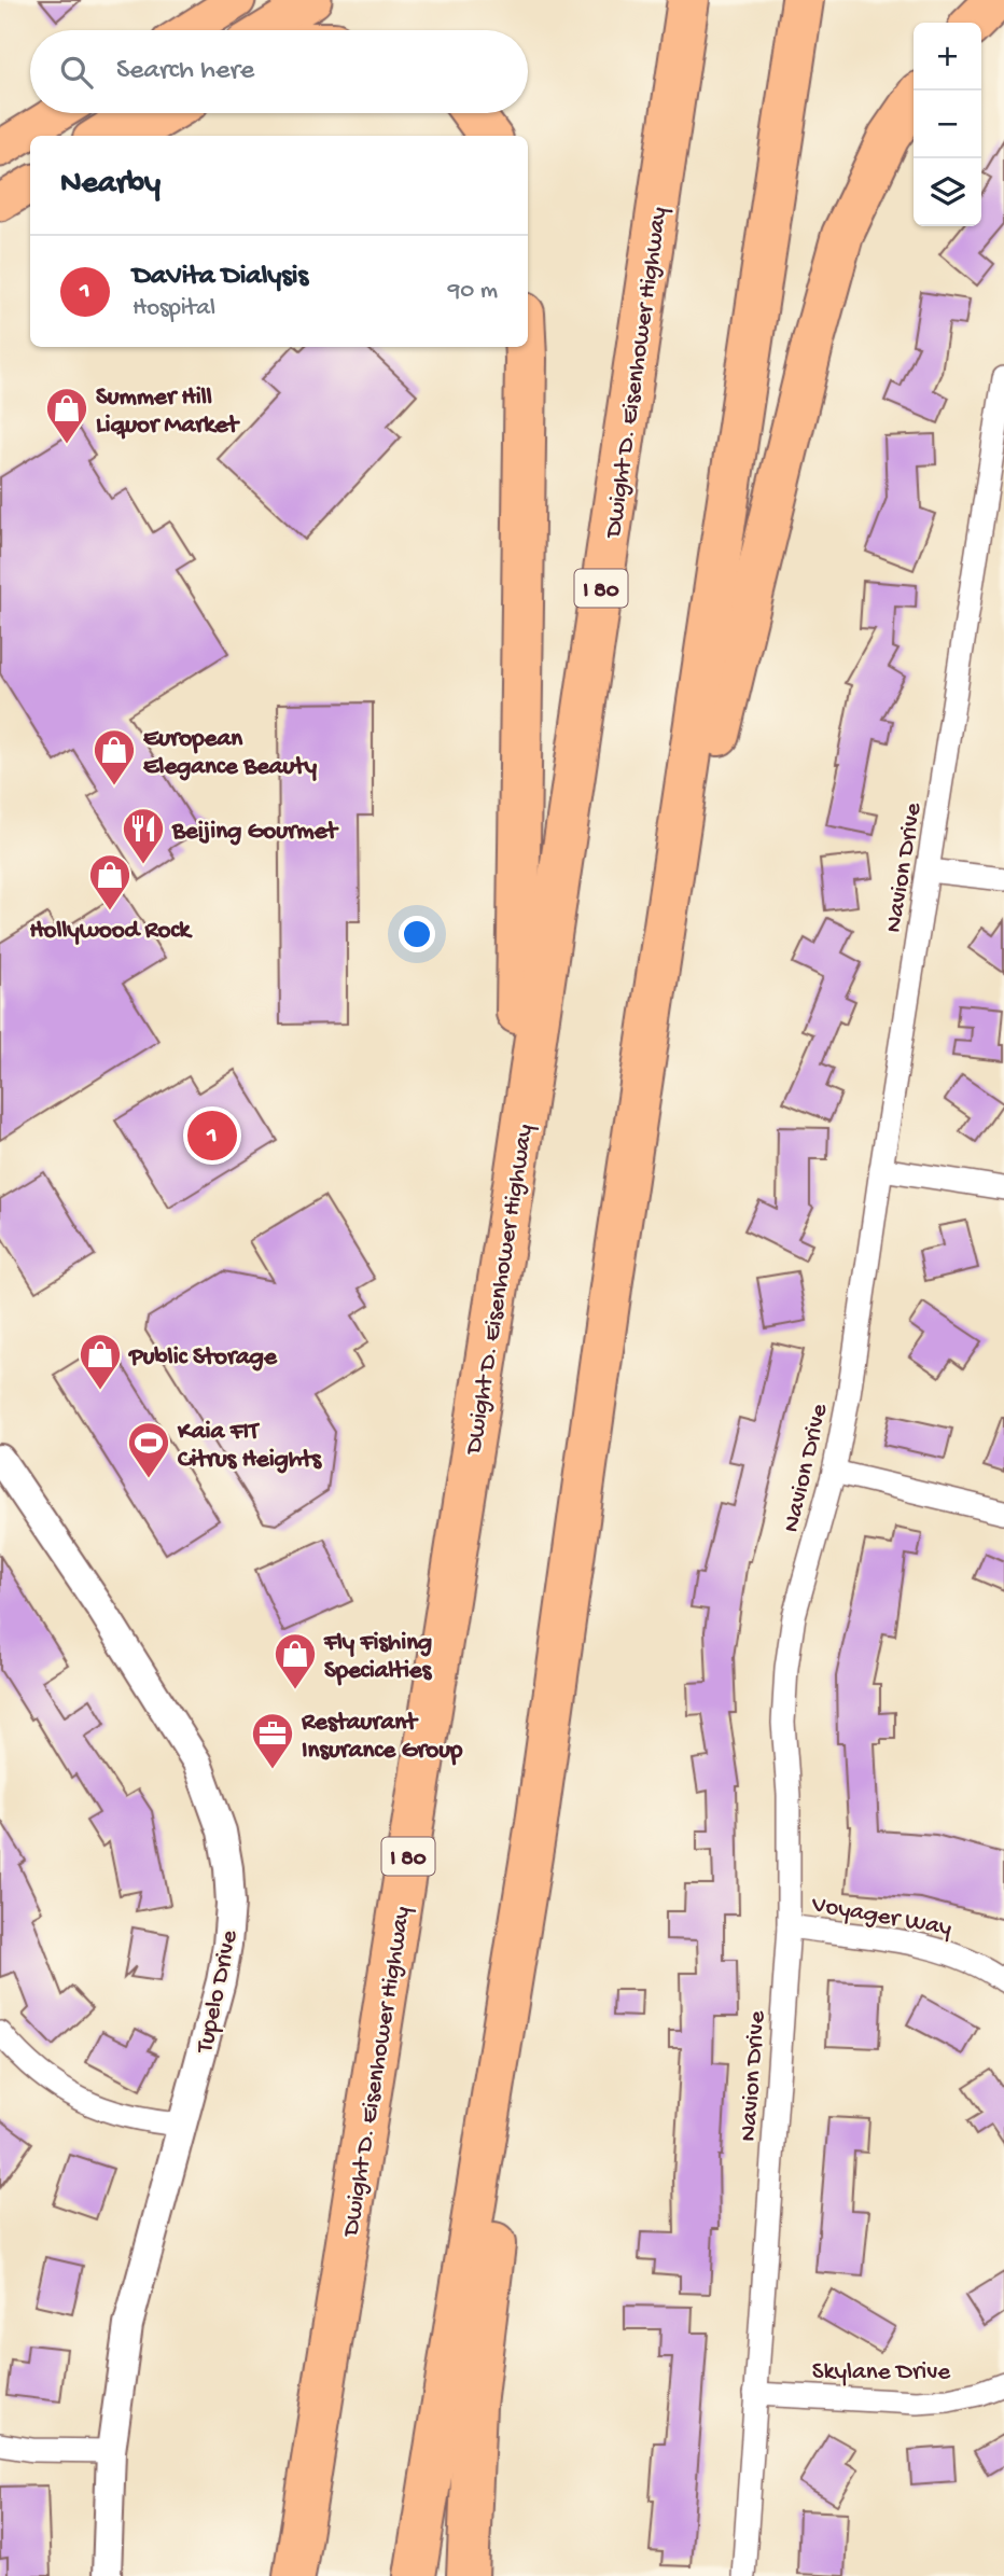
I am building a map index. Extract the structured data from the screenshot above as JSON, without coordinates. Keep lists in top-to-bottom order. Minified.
{"streets":{"highway":["Dwight D. Eisenhower Highway","I 80"],"street":["Navion Drive","Voyager Way","Tupelo Drive","Skylane Drive"]},"crossings":[["Navion Drive","Voyager Way"],["Navion Drive","Skylane Drive"]],"places":{"shop":["Summer Hill Liquor Market","European Elegance Beauty","Hollywood Rock","Public Storage","Fly Fishing Specialties"],"restaurant":["Beijing Gourmet"],"sports":["Kaia FIT Citrus Heights"],"office":["Restaurant Insurance Group"]},"page":{"map_buttons":["+","−"],"search":"Search here","heading":"Nearby","list":[{"mark":"1","name":"DaVita Dialysis","note":"Hospital","value":"90 m"}],"pins":"1"}}
